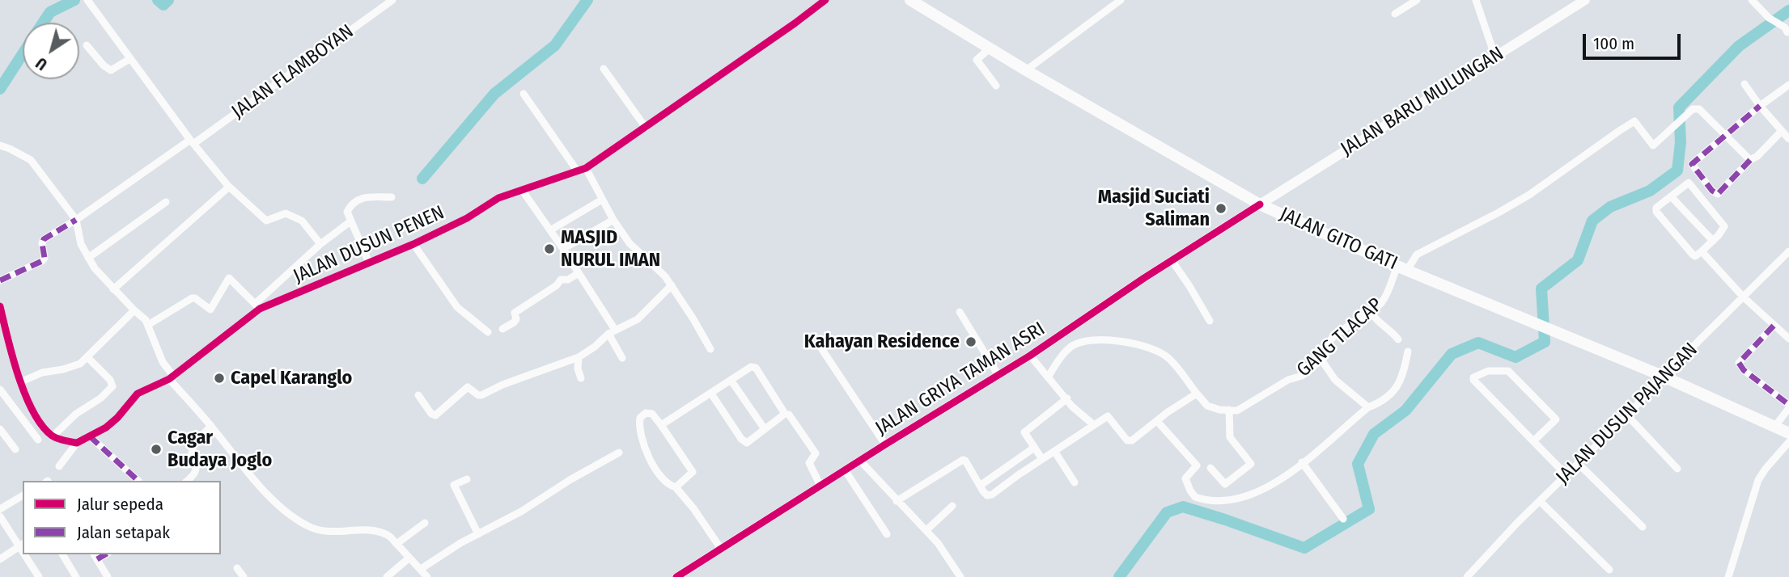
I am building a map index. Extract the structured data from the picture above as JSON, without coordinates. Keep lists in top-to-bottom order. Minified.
{"streets":{"main road":["JALAN BARU MULUNGAN","JALAN GITO GATI"],"street":["JALAN FLAMBOYAN","JALAN DUSUN PENEN","GANG TLACAP","JALAN GRIYA TAMAN ASRI","JALAN DUSUN PAJANGAN"]},"crossings":[["JALAN BARU MULUNGAN","JALAN GITO GATI"],["JALAN BARU MULUNGAN","JALAN GRIYA TAMAN ASRI"],["JALAN GITO GATI","GANG TLACAP"],["JALAN GITO GATI","JALAN GRIYA TAMAN ASRI"],["JALAN GITO GATI","JALAN DUSUN PAJANGAN"]],"places":["Masjid Suciati Saliman","MASJID NURUL IMAN","Kahayan Residence","Capel Karanglo","Cagar Budaya Joglo"],"legend":["Jalur sepeda","Jalan setapak"],"scale_bar":"100 m","north":"bottom left"}
